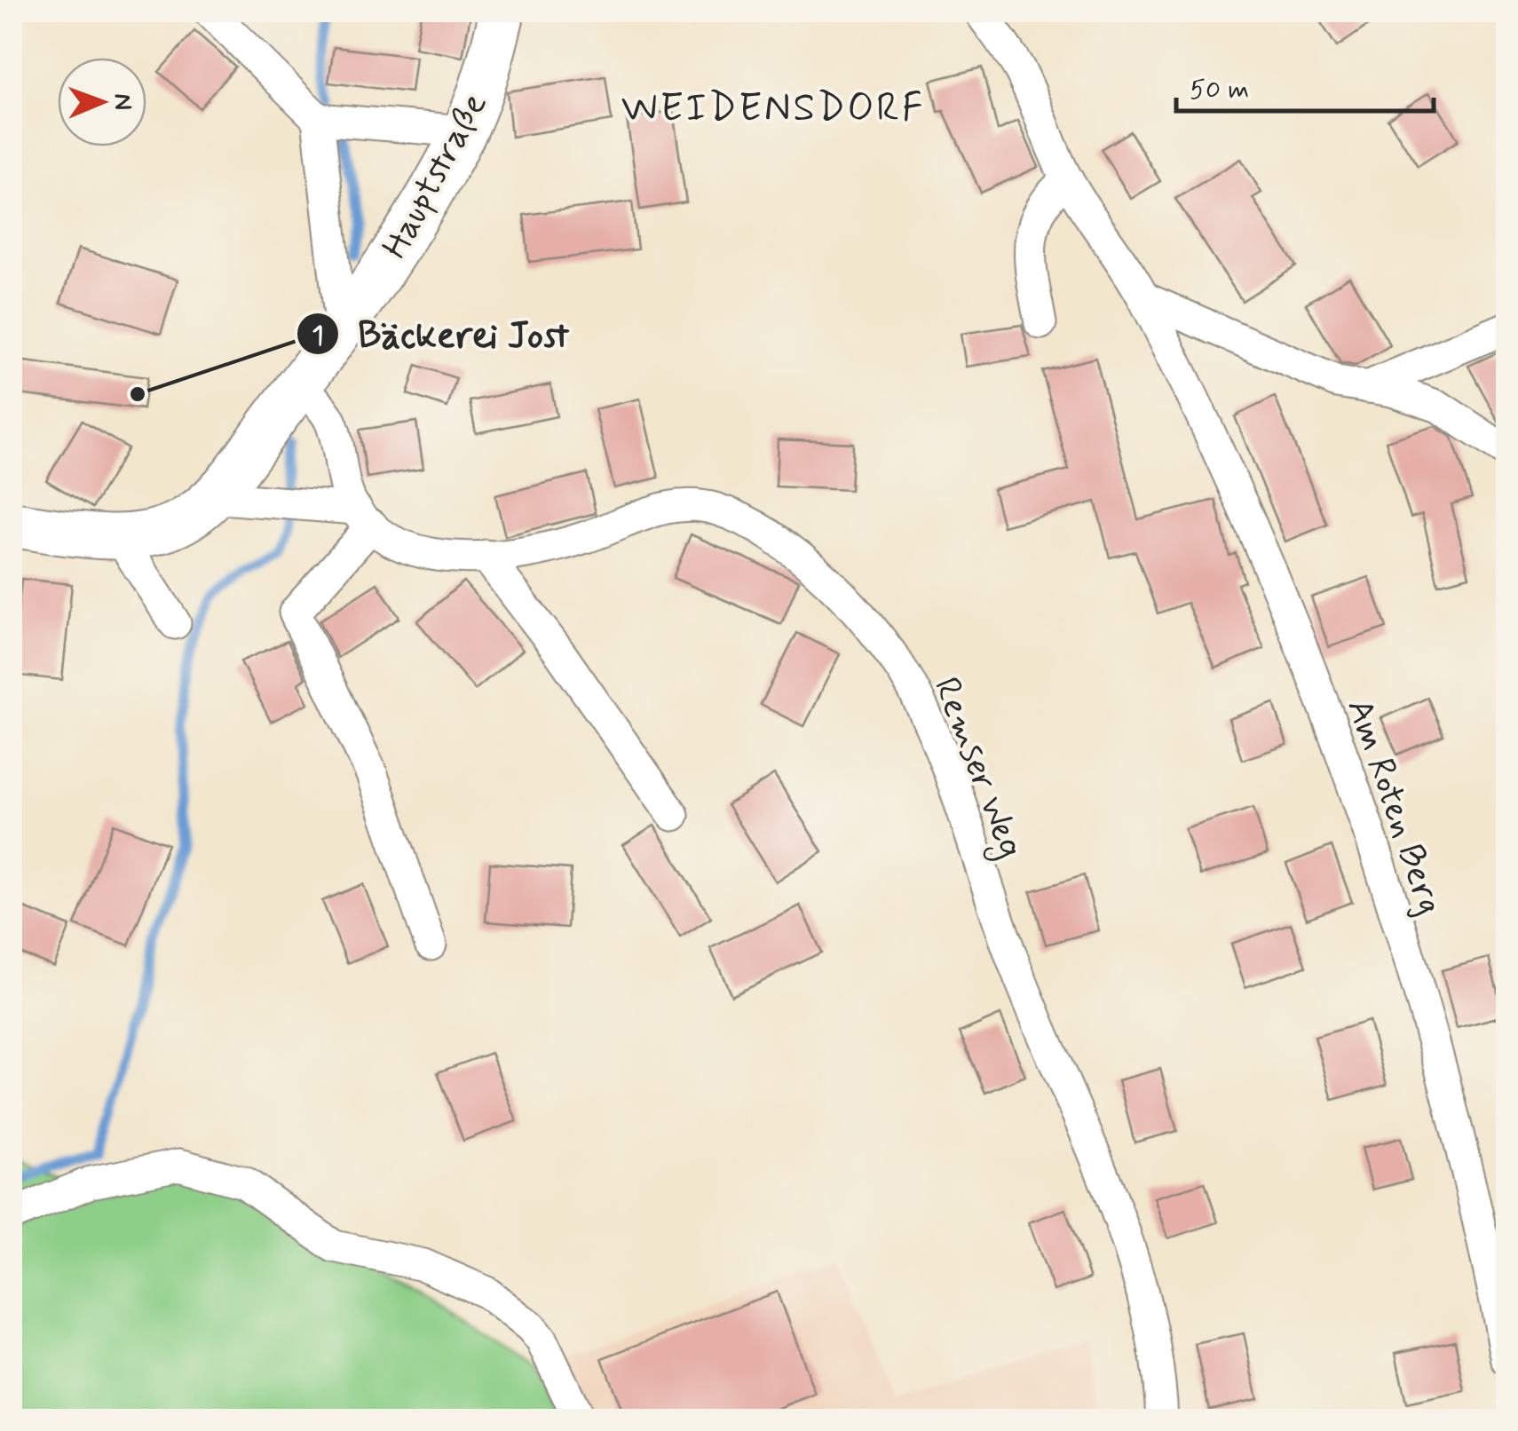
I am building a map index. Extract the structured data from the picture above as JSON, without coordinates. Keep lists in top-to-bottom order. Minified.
{"streets":{"main road":["Hauptstraße"],"street":["Remser Weg","Am Roten Berg"]},"districts":["WEIDENSDORF"],"places":["Bäckerei Jost"],"scale_bar":"50 m","north":"right"}
